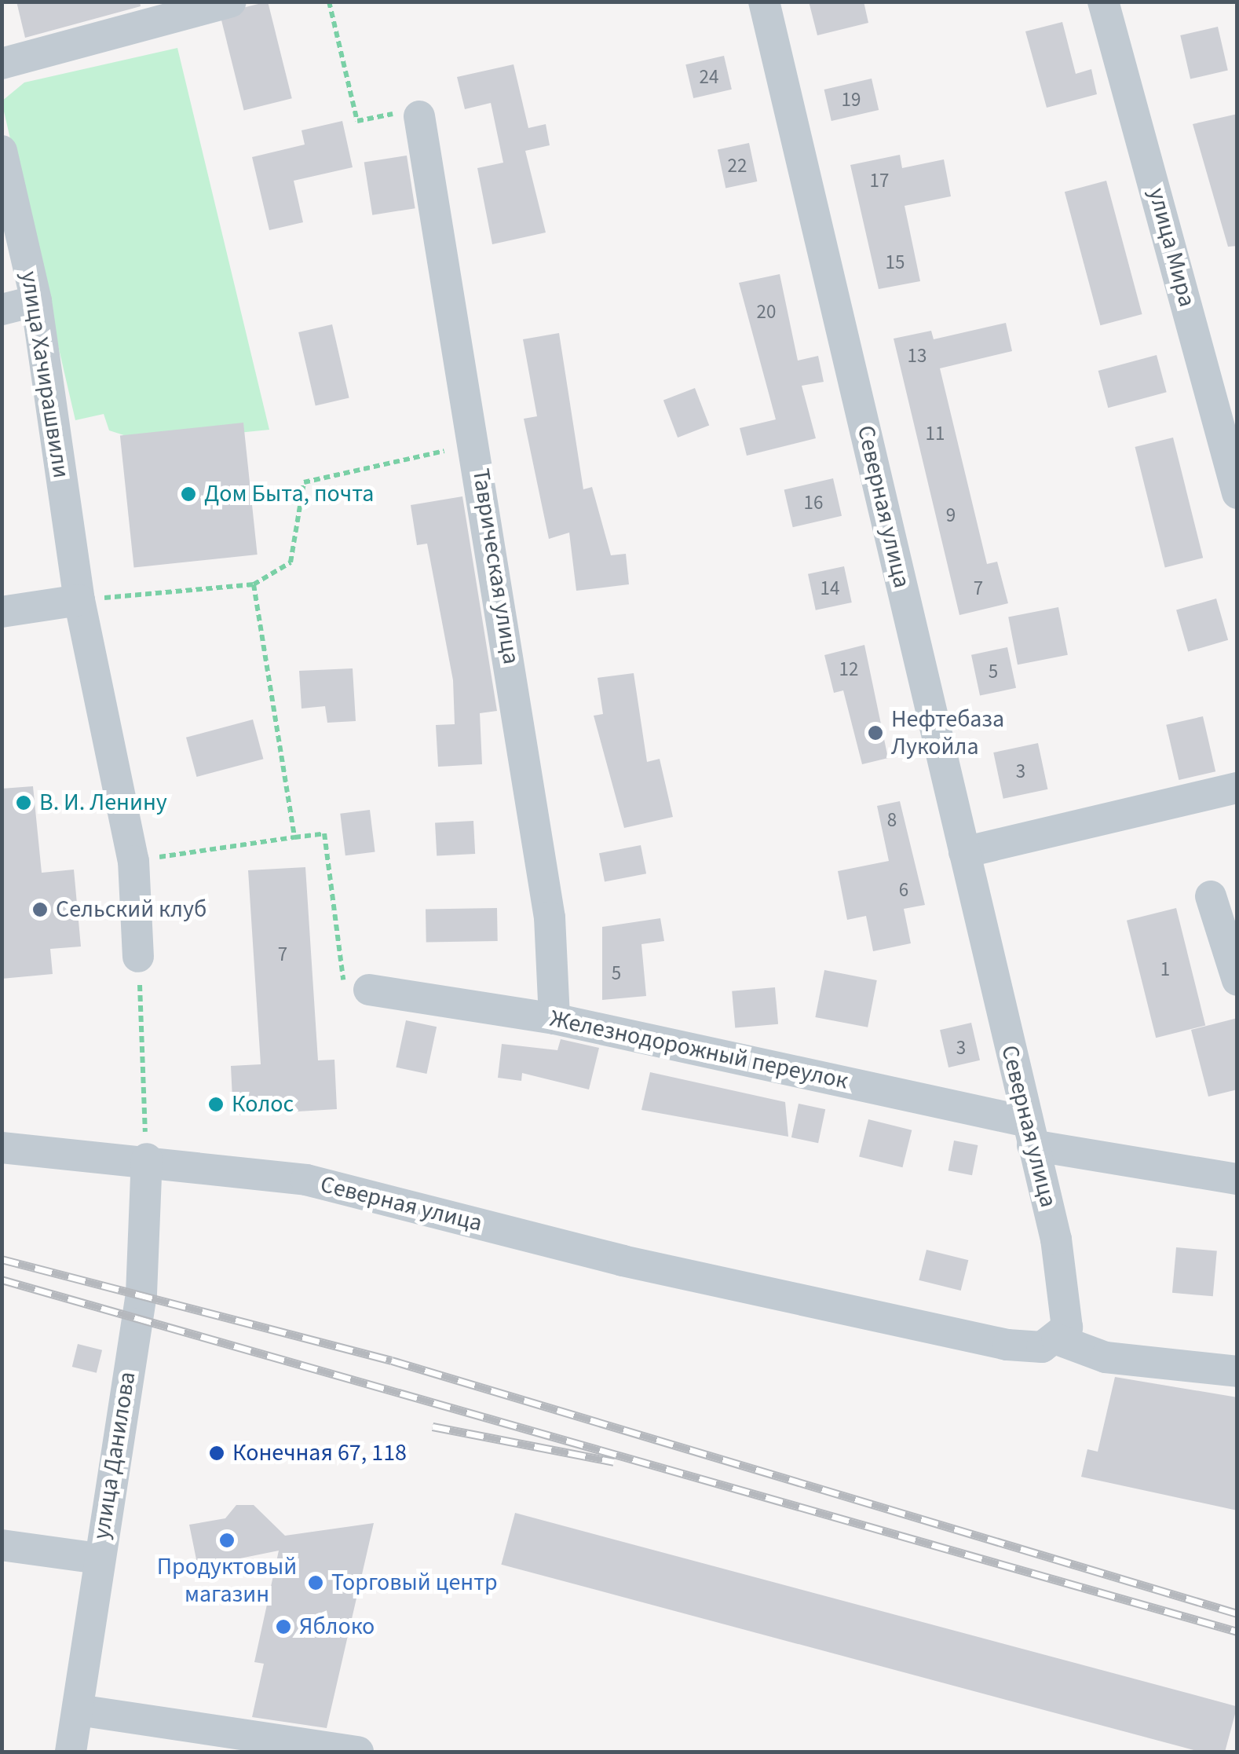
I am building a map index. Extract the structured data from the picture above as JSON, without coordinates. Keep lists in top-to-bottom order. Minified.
{"streets":{"street":["улица Мира","улица Хачирашвили","Северная улица","Таврическая улица","Железнодорожный переулок","улица Данилова"]},"crossings":[["Северная улица","Железнодорожный переулок"],["Северная улица","улица Данилова"],["Таврическая улица","Железнодорожный переулок"]],"places":["Дом Быта, почта","Нефтебаза Лукойла","В. И. Ленину","Сельский клуб","Колос","Конечная 67, 118","Продуктовый магазин","Торговый центр","Яблоко"],"house_numbers":["24","19","22","17","15","20","13","11","16","9","14","7","12","5","3","8","6","7","1","5","3"]}
